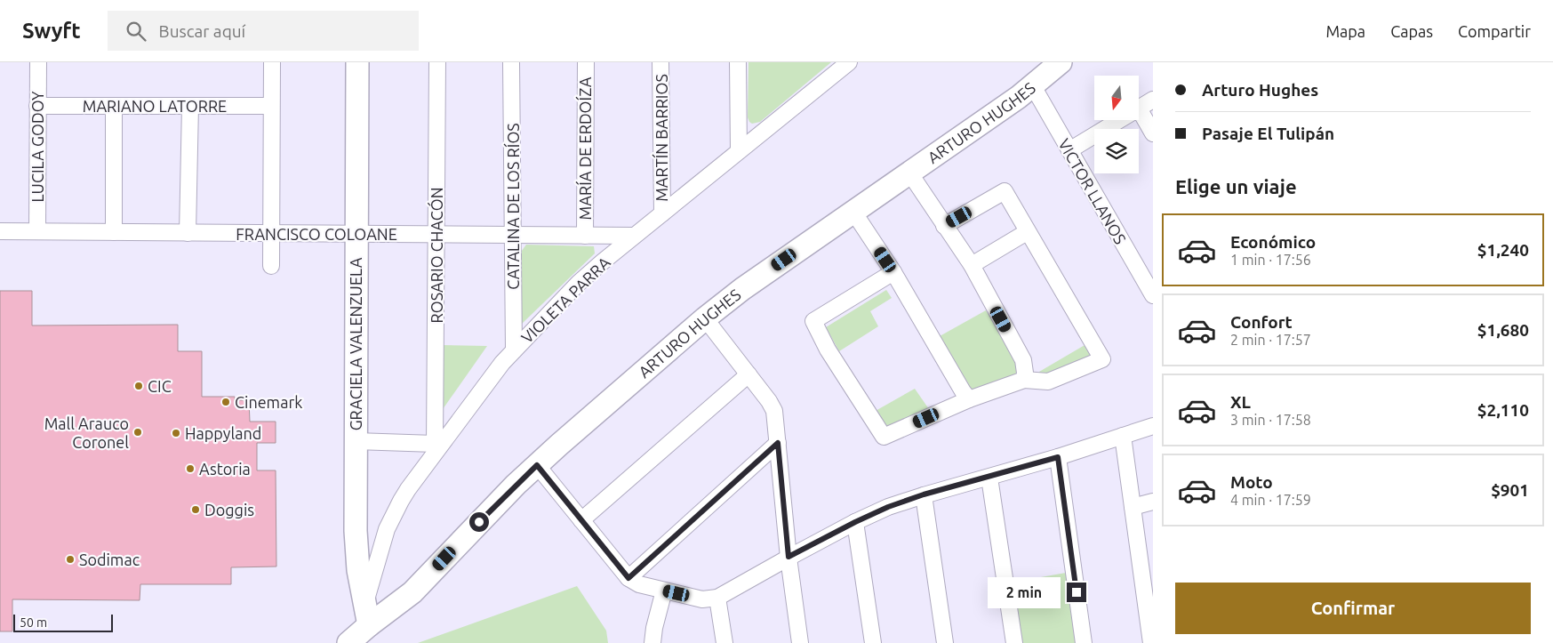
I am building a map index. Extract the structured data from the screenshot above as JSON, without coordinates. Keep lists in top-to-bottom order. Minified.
{"streets":{"street":["MARIANO LATORRE","ARTURO HUGHES","MARTÍN BARRIOS","LUCILA GODOY","MARÍA DE ERDOÍZA","VICTOR LLANOS","CATALINA DE LOS RÍOS","FRANCISCO COLOANE","ROSARIO CHACÓN","VIOLETA PARRA","GRACIELA VALENZUELA"]},"crossings":[["MARIANO LATORRE","LUCILA GODOY"],["ARTURO HUGHES","VICTOR LLANOS"],["ARTURO HUGHES","VIOLETA PARRA"],["ARTURO HUGHES","GRACIELA VALENZUELA"],["MARTÍN BARRIOS","VIOLETA PARRA"],["LUCILA GODOY","FRANCISCO COLOANE"],["MARÍA DE ERDOÍZA","FRANCISCO COLOANE"],["CATALINA DE LOS RÍOS","FRANCISCO COLOANE"],["CATALINA DE LOS RÍOS","VIOLETA PARRA"],["FRANCISCO COLOANE","ROSARIO CHACÓN"],["FRANCISCO COLOANE","VIOLETA PARRA"],["FRANCISCO COLOANE","GRACIELA VALENZUELA"],["ROSARIO CHACÓN","VIOLETA PARRA"],["VIOLETA PARRA","GRACIELA VALENZUELA"]],"places":["CIC","Cinemark","Mall Arauco Coronel","Happyland","Astoria","Doggis","Sodimac"],"scale_bar":"50 m","north":"bottom","page":{"header":"Swyft","search":"Buscar aquí","nav":["Mapa","Capas","Compartir"],"banner":["Arturo Hughes","Pasaje El Tulipán"],"heading":"Elige un viaje","list":[{"name":"Económico","note":"1 min · 17:56","value":"$1,240"},{"name":"Confort","note":"2 min · 17:57","value":"$1,680"},{"name":"XL","note":"3 min · 17:58","value":"$2,110"},{"name":"Moto","note":"4 min · 17:59","value":"$901"}],"buttons":"Confirmar","bubble":"2 min","scale":"50 m"}}
